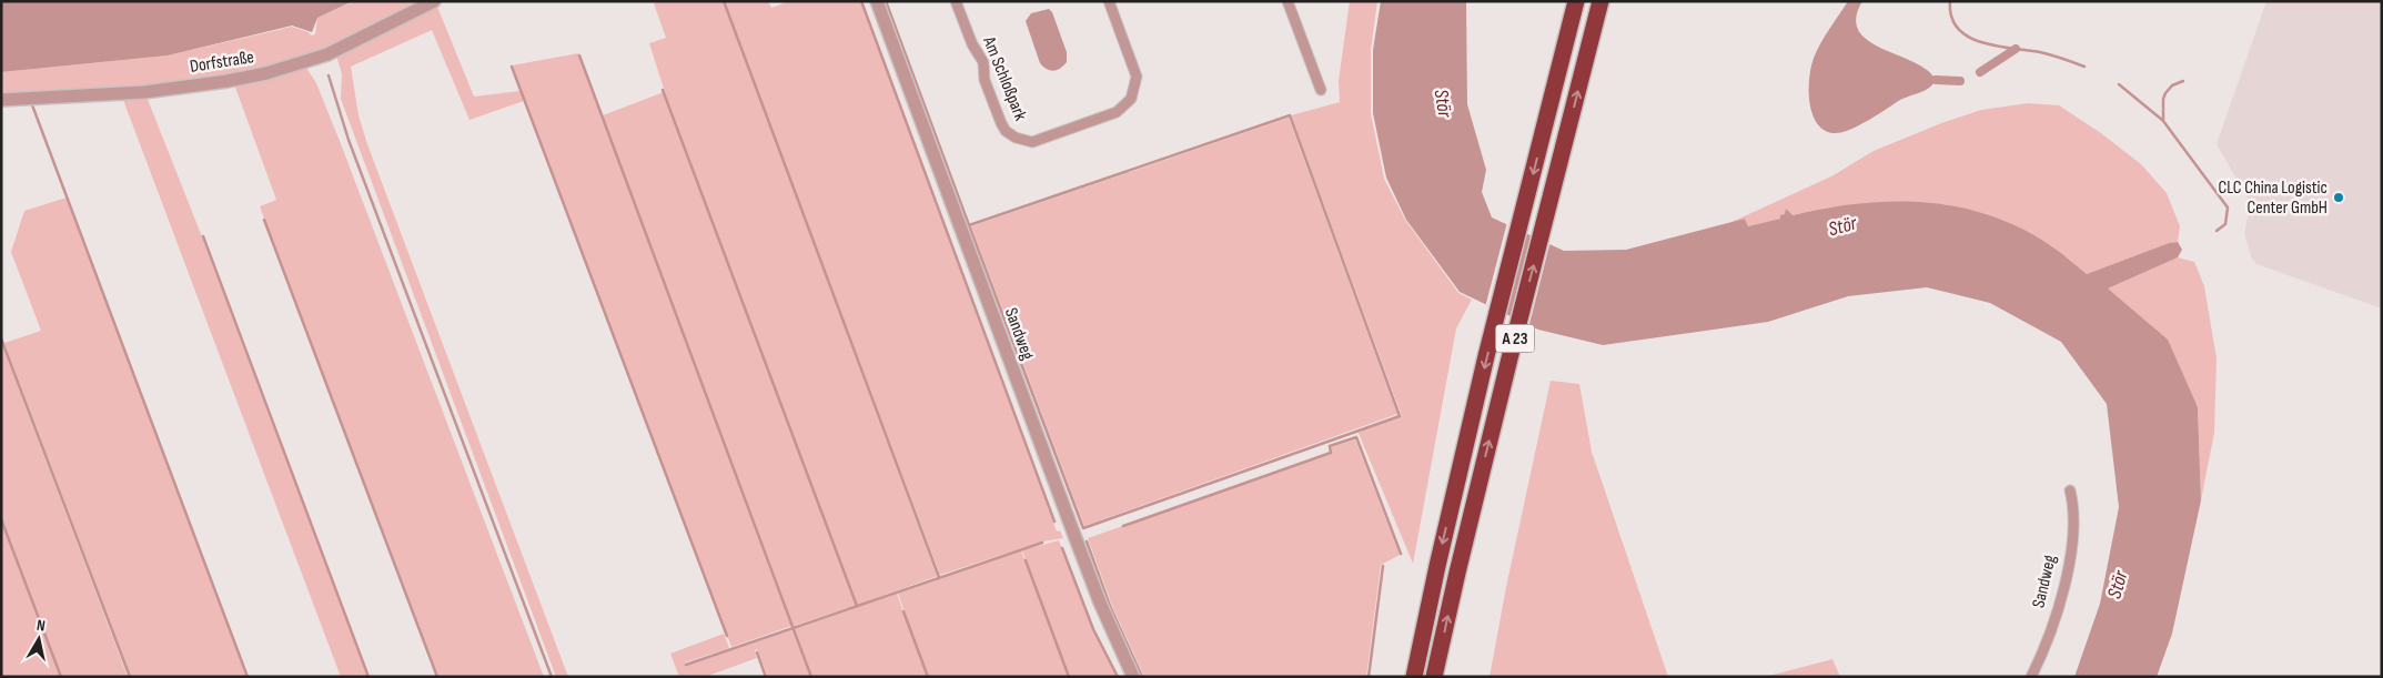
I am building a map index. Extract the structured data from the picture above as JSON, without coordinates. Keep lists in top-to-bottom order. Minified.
{"streets":{"highway":["A 23"],"street":["Dorfstraße","Am Schloßpark","Sandweg"]},"water":["Stör"],"places":["CLC China Logistic Center GmbH"],"north":"top"}
